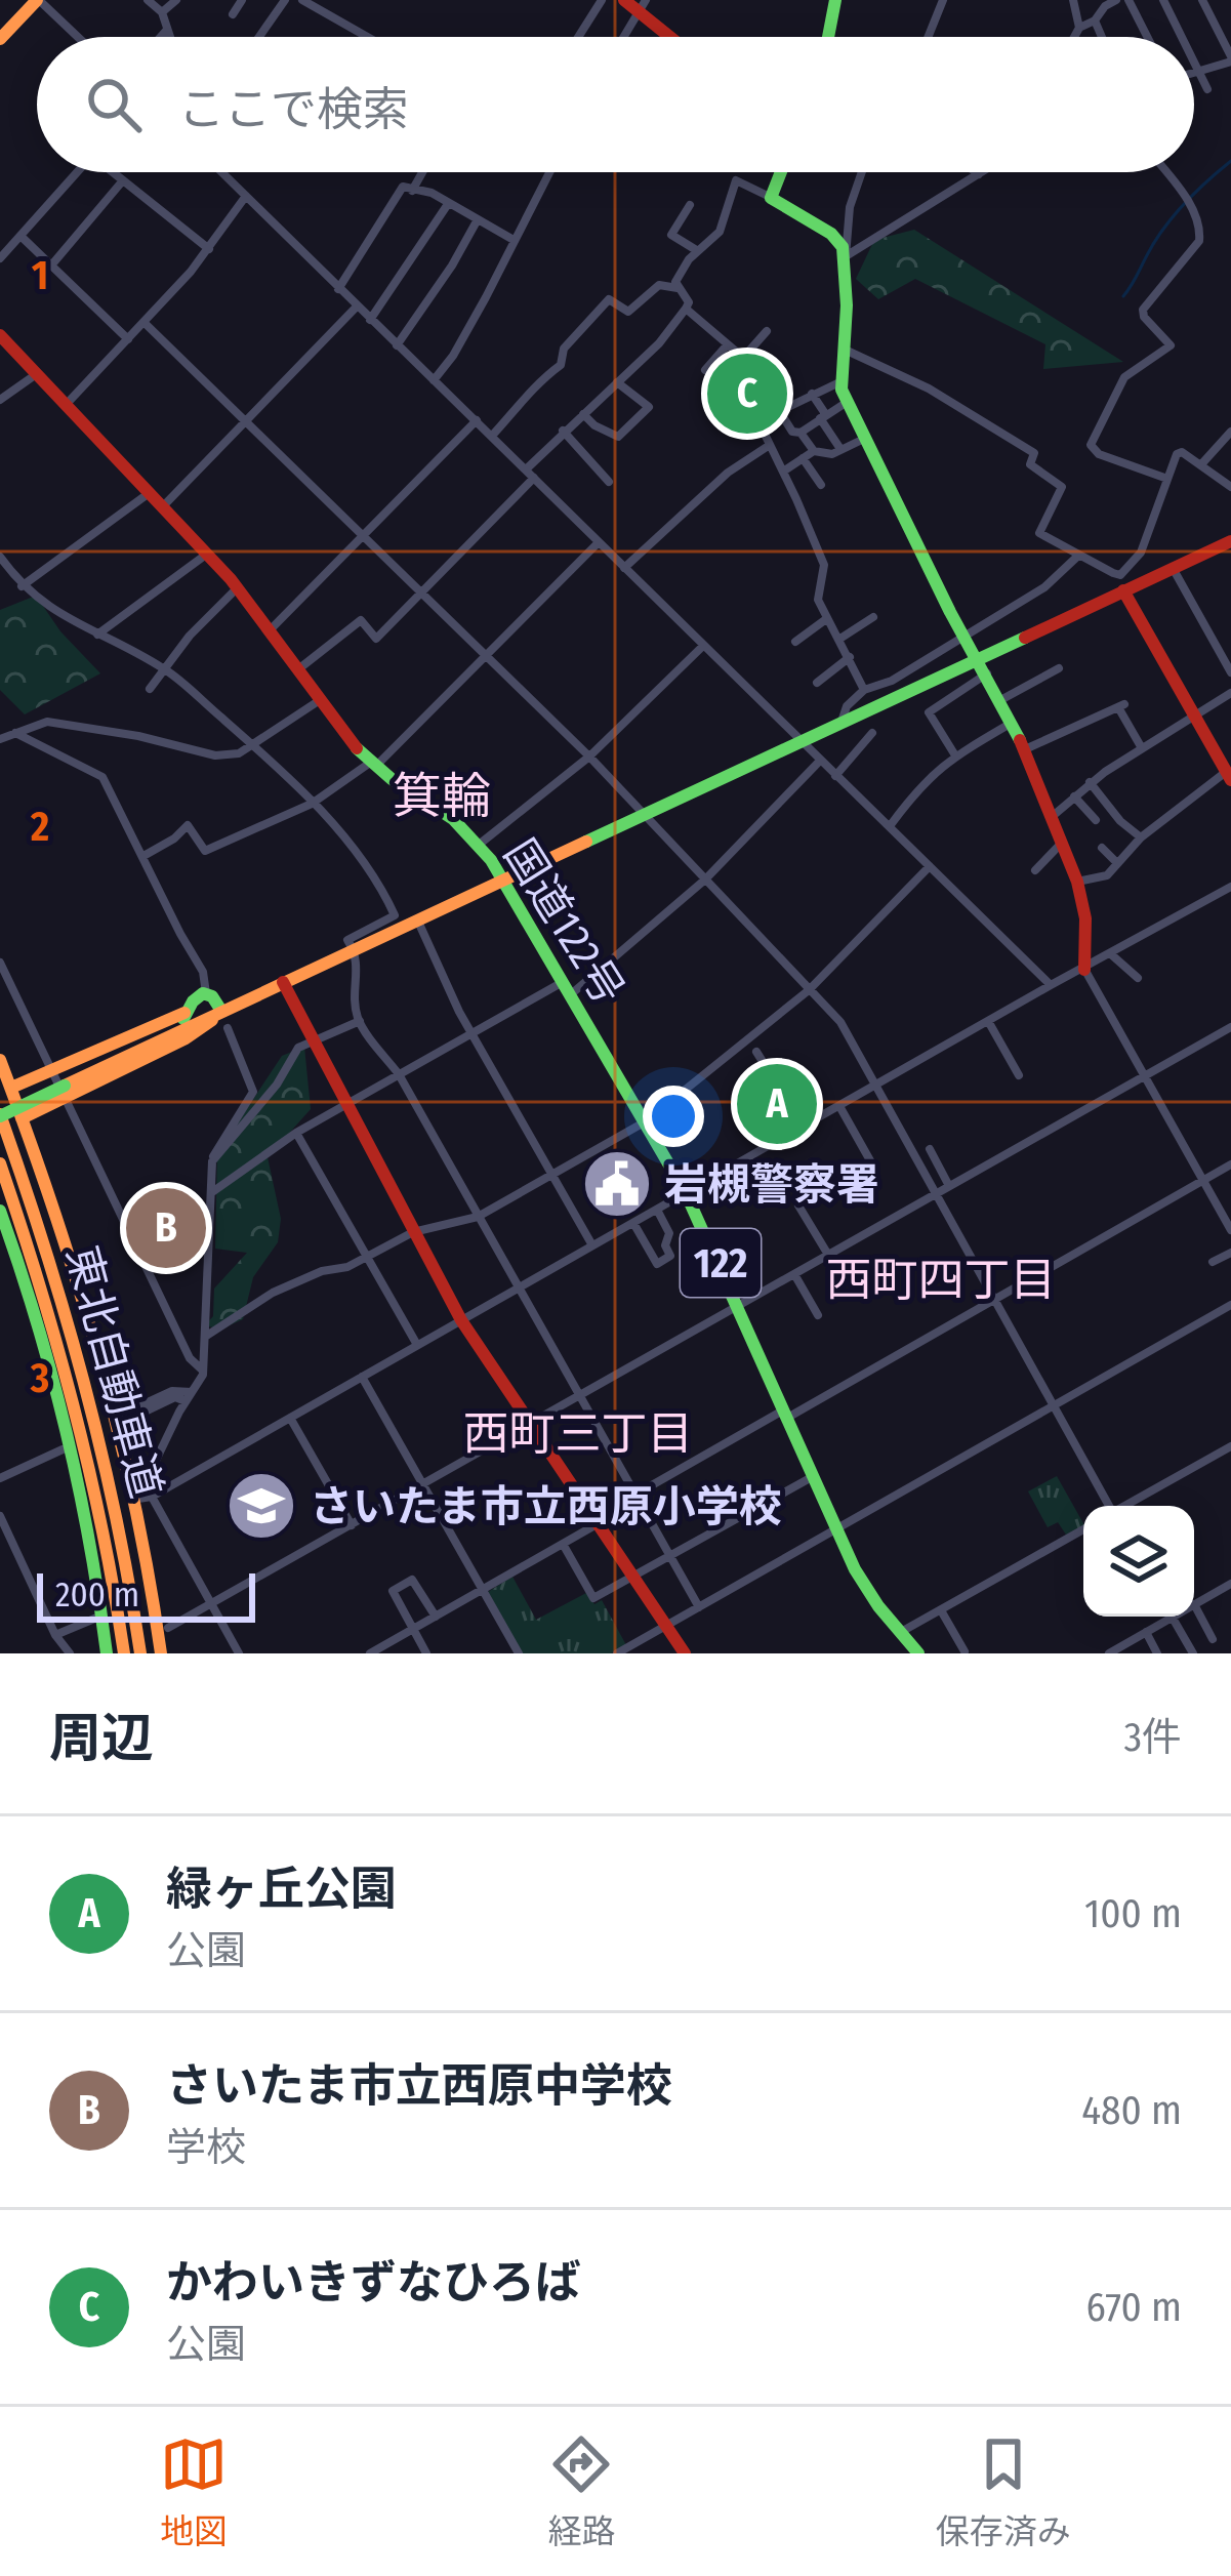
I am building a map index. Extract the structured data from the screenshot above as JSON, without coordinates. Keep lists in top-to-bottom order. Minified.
{"streets":{"main road":["国道122号","122","東北自動車道"]},"districts":["箕輪","西町四丁目","西町三丁目"],"places":{"public building":["岩槻警察署"],"school or university":["さいたま市立西原小学校"]},"scale_bar":"200 m","page":{"search":"ここで検索","pins":["C","A","B"],"scale":"200 m","heading":["周辺","3件"],"list":[{"mark":"A","name":"緑ヶ丘公園","note":"公園","value":"100 m"},{"mark":"B","name":"さいたま市立西原中学校","note":"学校","value":"480 m"},{"mark":"C","name":"かわいきずなひろば","note":"公園","value":"670 m"}],"nav":["地図","経路","保存済み"]},"grid":{"rows":["1","2","3"]}}
